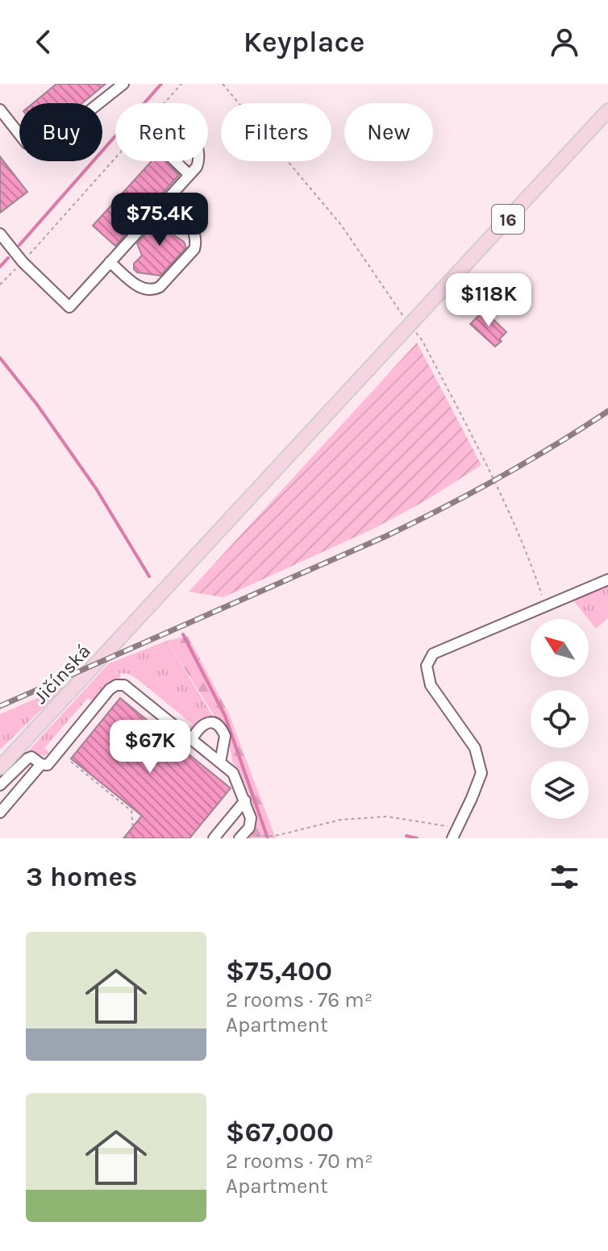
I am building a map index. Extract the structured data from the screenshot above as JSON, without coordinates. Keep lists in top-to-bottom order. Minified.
{"streets":{"main road":["16","Jičínská"]},"crossings":[["16","Jičínská"]],"north":"top left","page":{"header":"Keyplace","chip":["Buy","Rent","Filters","New"],"price":["$75.4K","$118K","$67K"],"heading":"3 homes","list":[{"name":"$75,400","note":"2 rooms · 76 m² · Apartment"},{"name":"$67,000","note":"2 rooms · 70 m² · Apartment"}]}}
